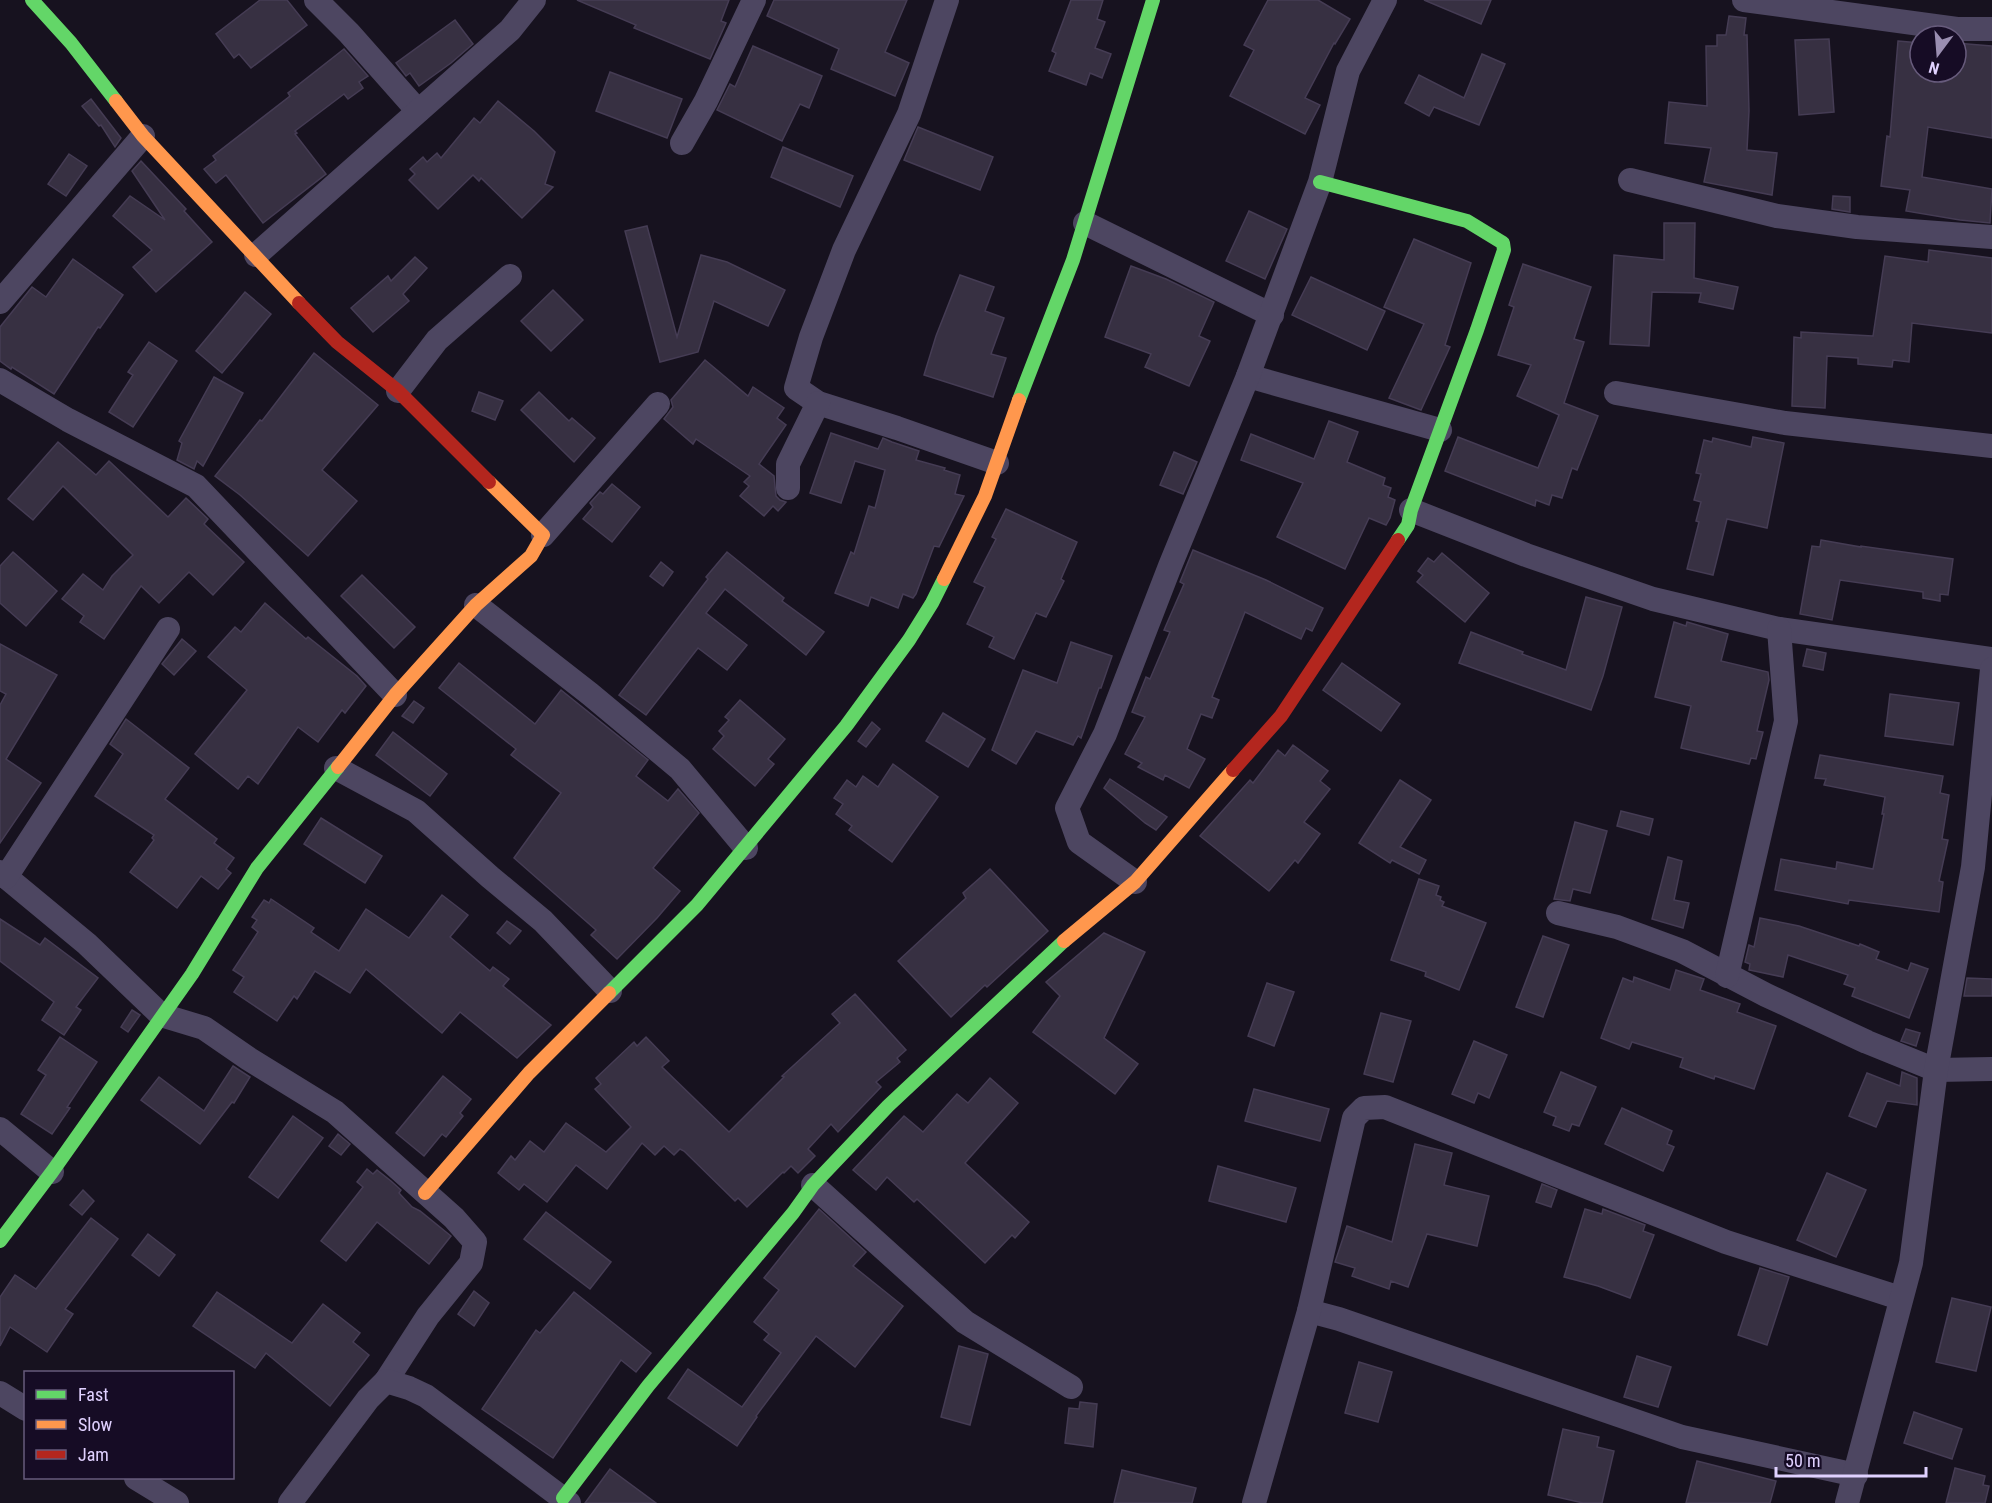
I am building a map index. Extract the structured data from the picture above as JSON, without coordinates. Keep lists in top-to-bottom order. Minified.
{"legend":["Fast","Slow","Jam"],"scale_bar":"50 m","north":"bottom"}
